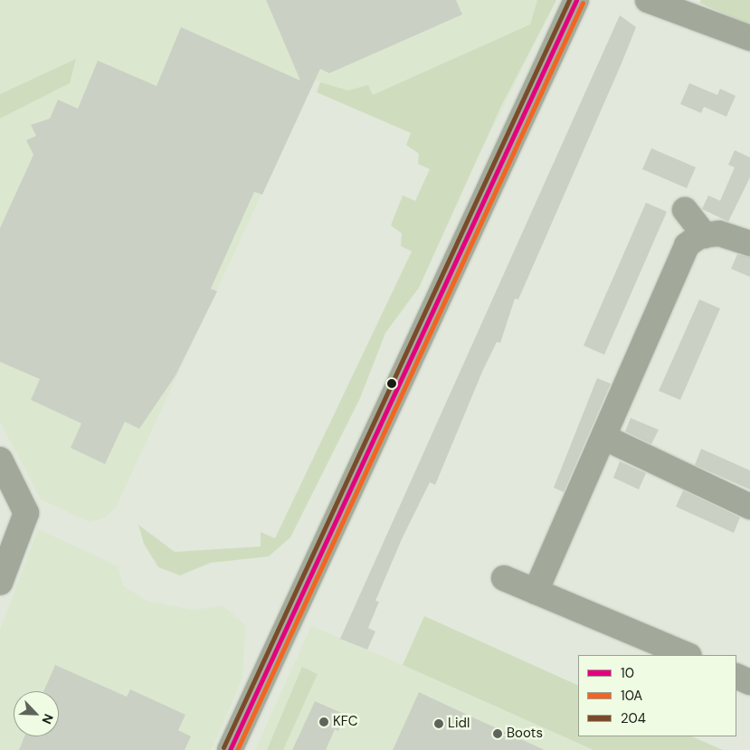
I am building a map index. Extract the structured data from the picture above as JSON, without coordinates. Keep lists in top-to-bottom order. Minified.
{"places":["KFC","Lidl","Boots"],"lines":["transit line 10","transit line 204","transit line 10A"],"legend":["10","10A","204"],"north":"bottom right"}
